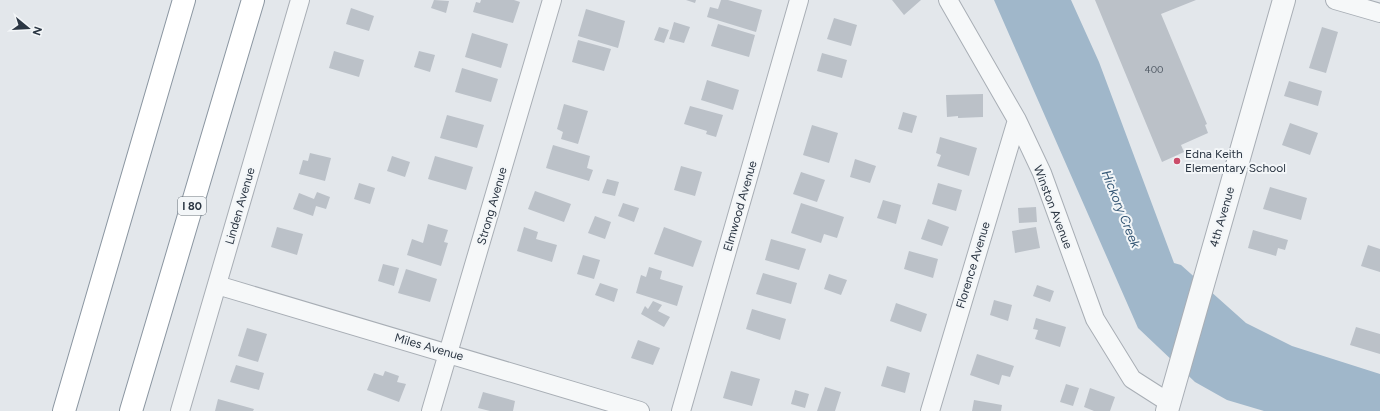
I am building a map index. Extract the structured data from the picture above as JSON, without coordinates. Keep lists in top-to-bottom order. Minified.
{"streets":{"highway":["I 80"],"street":["Linden Avenue","Strong Avenue","Elmwood Avenue","Winston Avenue","4th Avenue","Florence Avenue","Miles Avenue"]},"crossings":[["Linden Avenue","Miles Avenue"],["Strong Avenue","Miles Avenue"],["Winston Avenue","4th Avenue"],["Winston Avenue","Florence Avenue"]],"water":["Hickory Creek"],"places":["Edna Keith Elementary School"],"house_numbers":["400"],"north":"right"}
